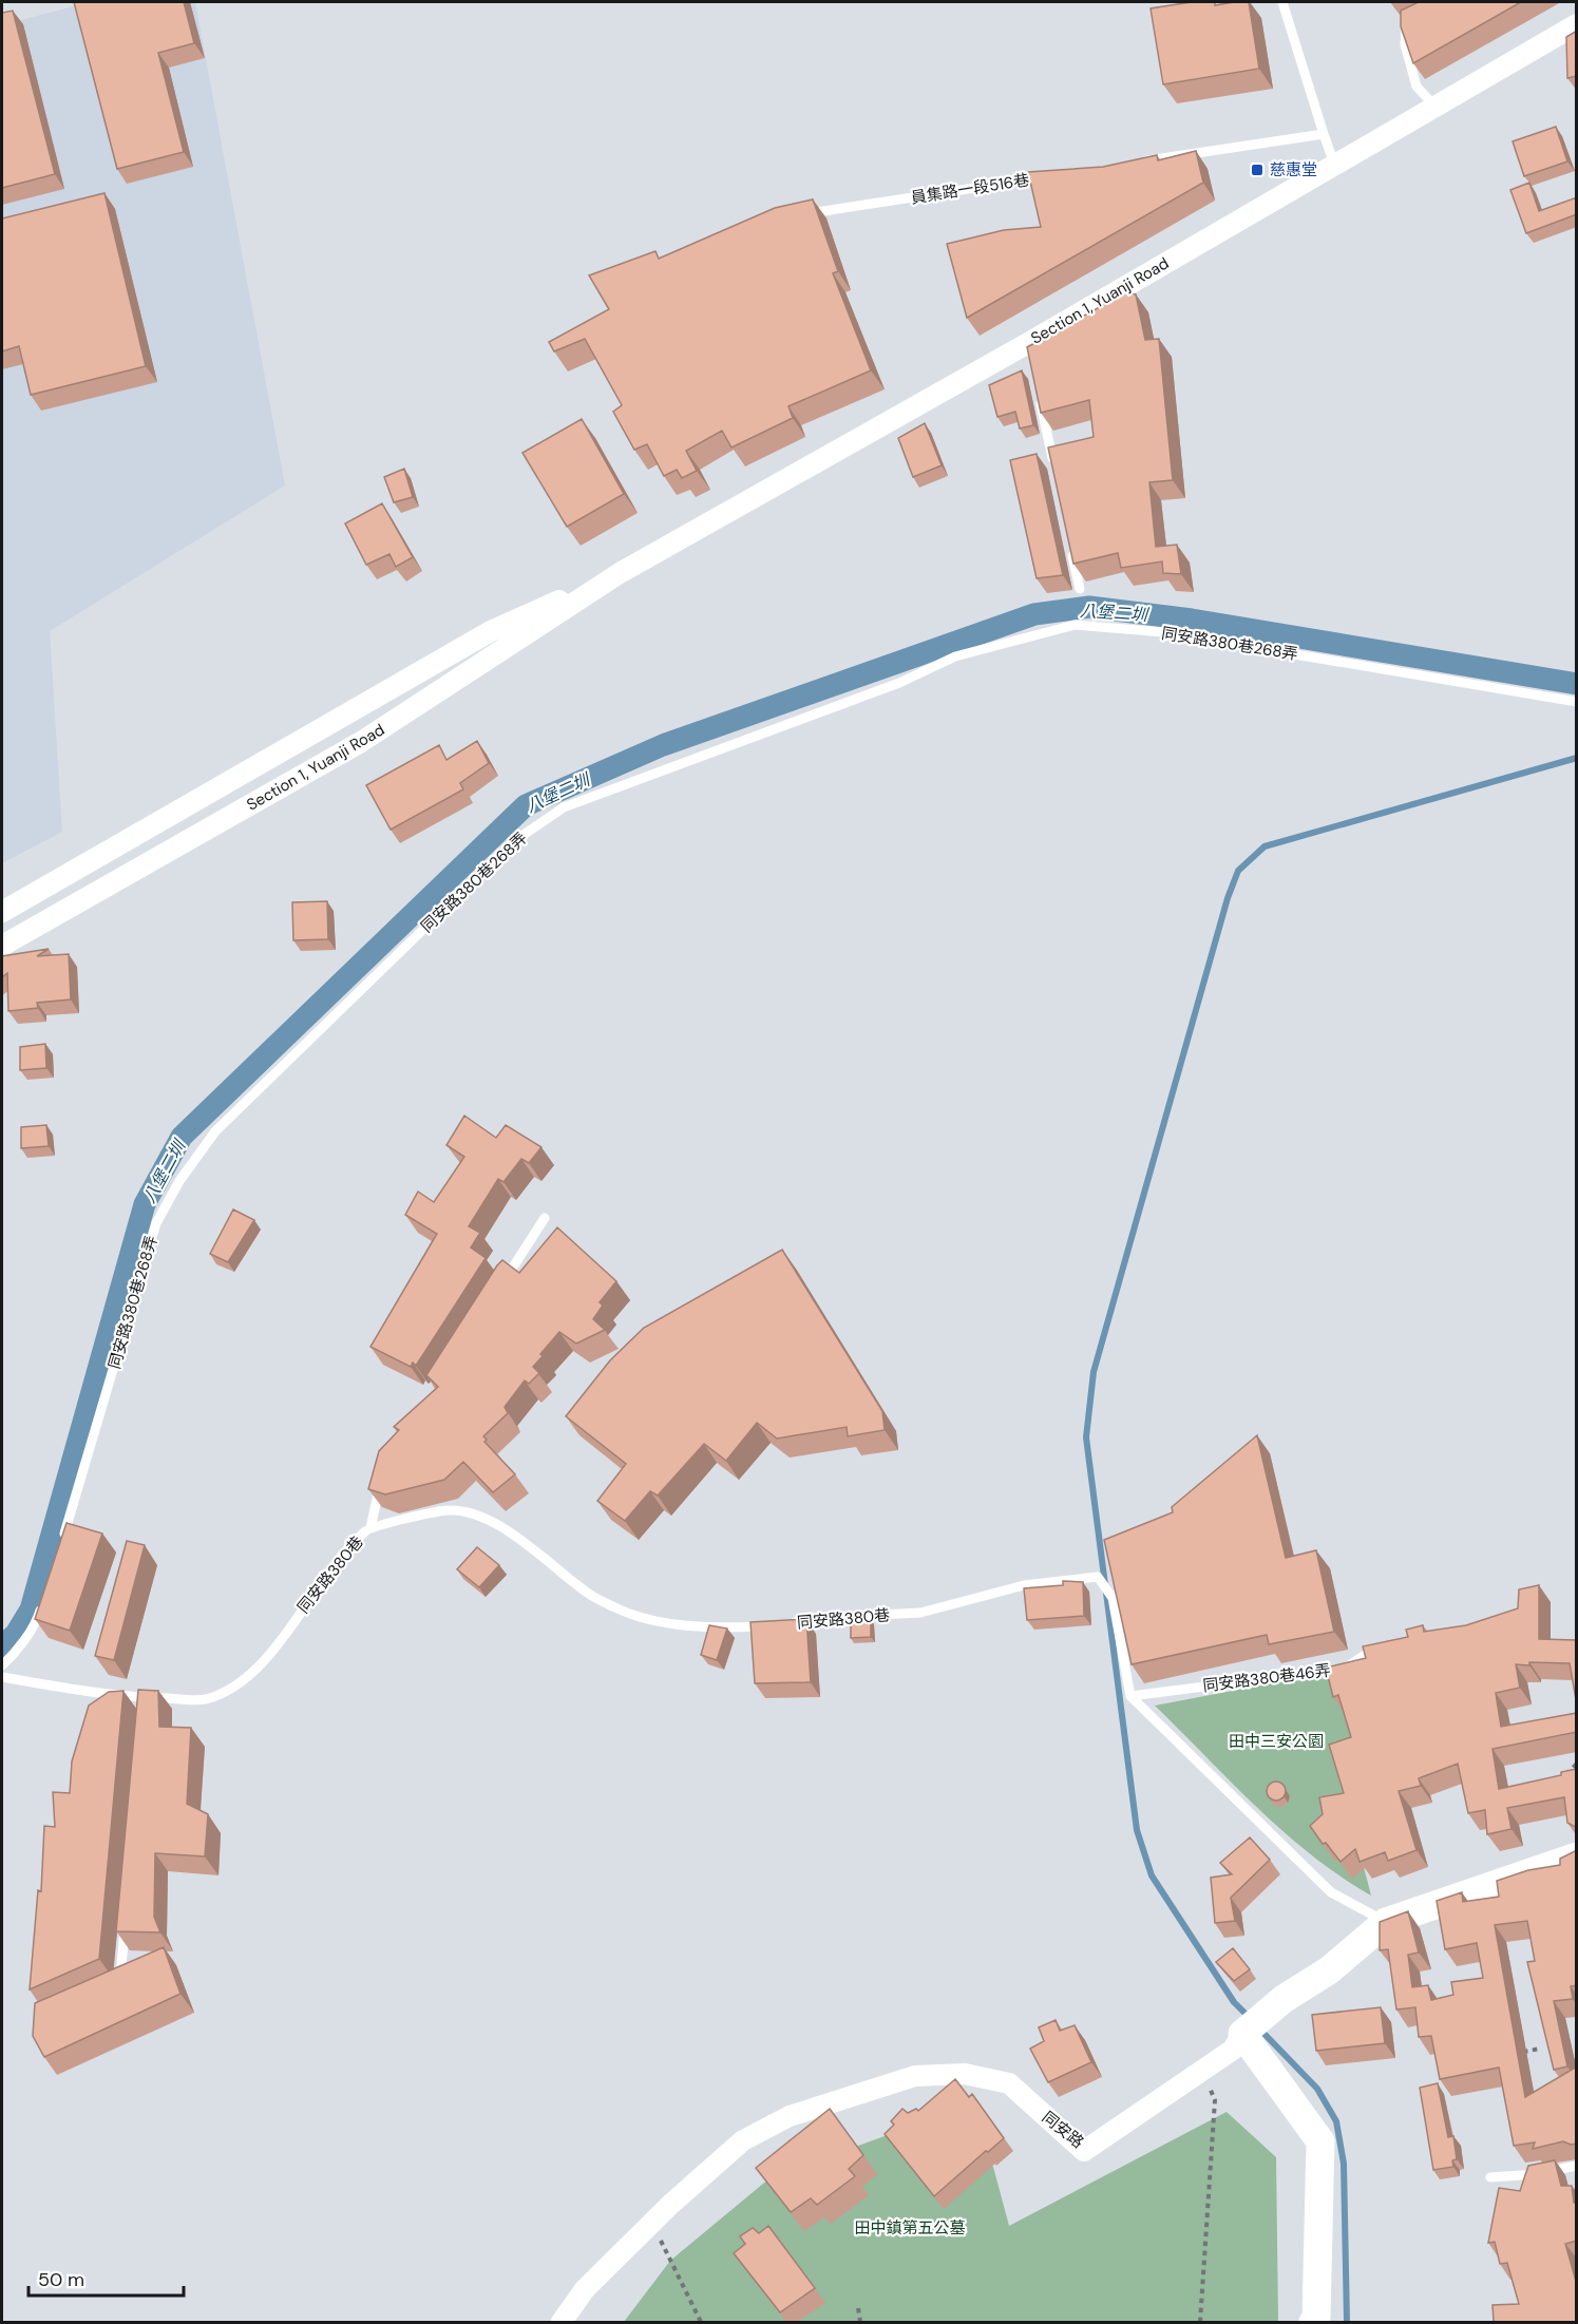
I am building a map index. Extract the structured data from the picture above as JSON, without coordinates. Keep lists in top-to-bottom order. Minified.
{"streets":{"street":["Section 1, Yuanji Road","同安路"],"lane":["員集路一段516巷","同安路380巷268弄","同安路380巷","同安路380巷46弄"]},"crossings":[["同安路380巷","同安路380巷46弄"]],"water":["八堡二圳"],"parks":["田中三安公園","田中鎮第五公墓"],"places":{"transit":["慈惠堂"]},"scale_bar":"50 m"}
